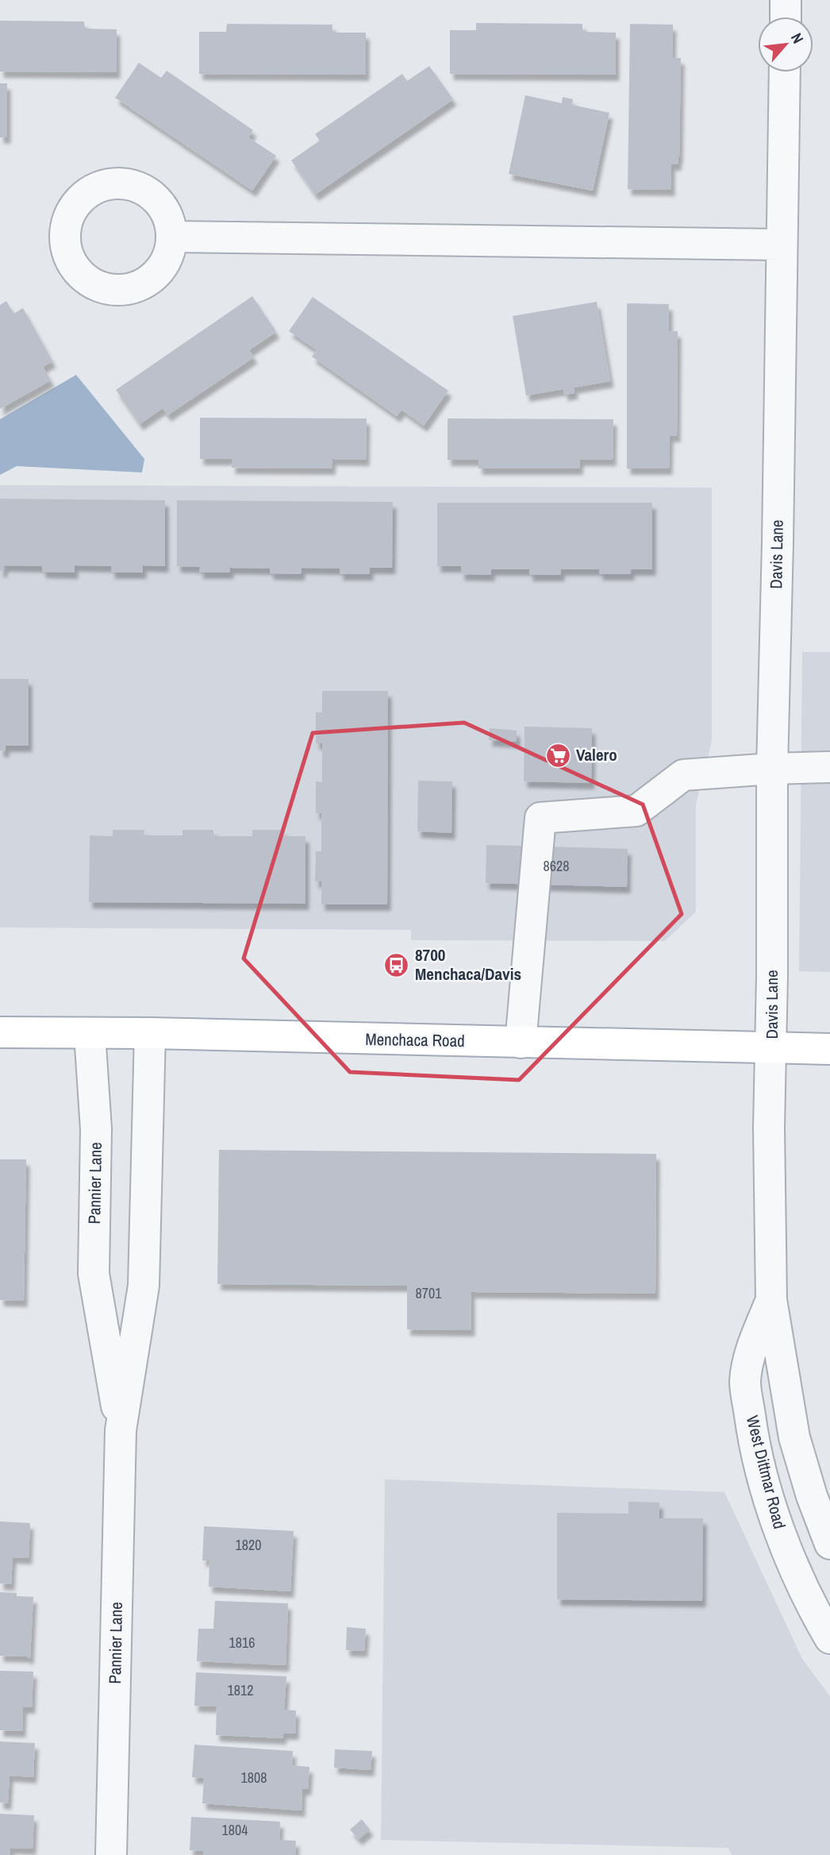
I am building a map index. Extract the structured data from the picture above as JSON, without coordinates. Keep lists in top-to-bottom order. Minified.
{"streets":{"main road":["Menchaca Road"],"street":["Davis Lane","Pannier Lane","West Dittmar Road"]},"crossings":[["Davis Lane","Menchaca Road"],["Davis Lane","West Dittmar Road"],["Menchaca Road","Pannier Lane"],["Menchaca Road","West Dittmar Road"]],"places":{"supermarket":["Valero"],"bus stop":["8700 Menchaca/Davis"]},"house_numbers":["8628","8701","1820","1816","1812","1808","1804"],"north":"top right"}
